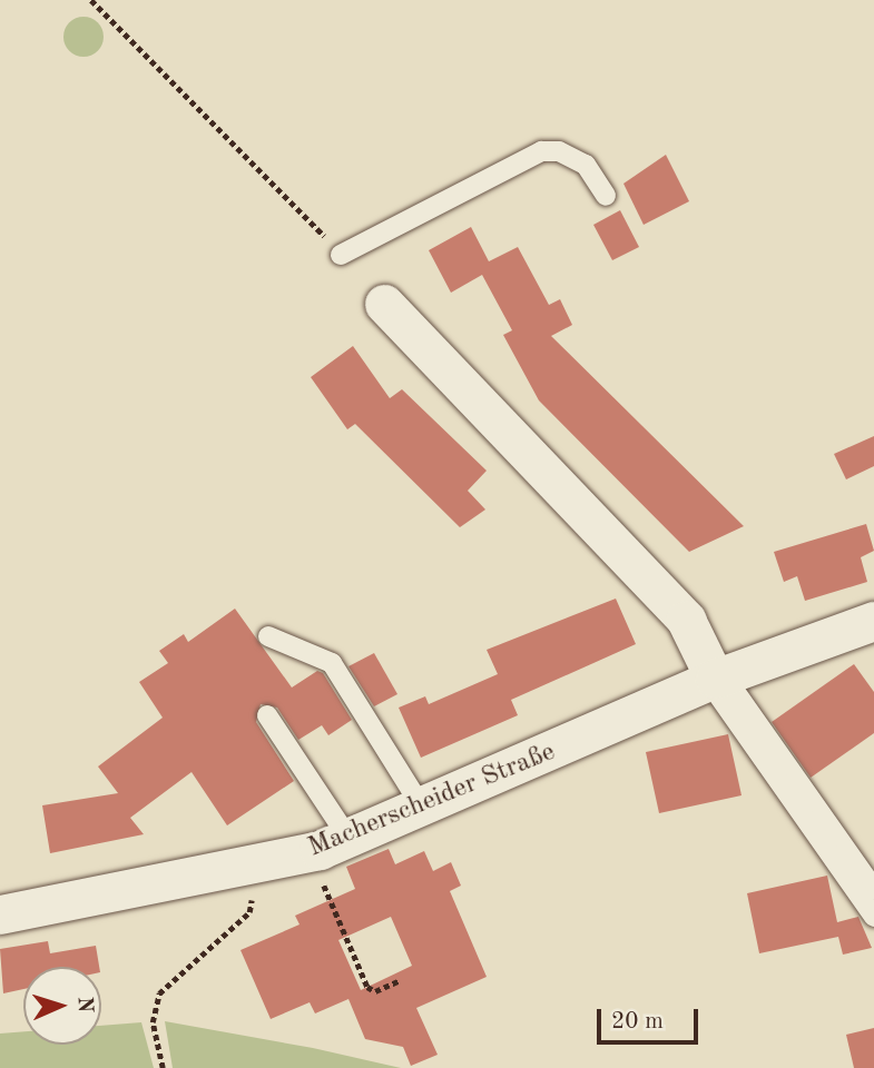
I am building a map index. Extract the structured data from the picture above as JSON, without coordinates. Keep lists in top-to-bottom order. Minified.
{"streets":{"street":["Macherscheider Straße"]},"scale_bar":"20 m","north":"right"}
